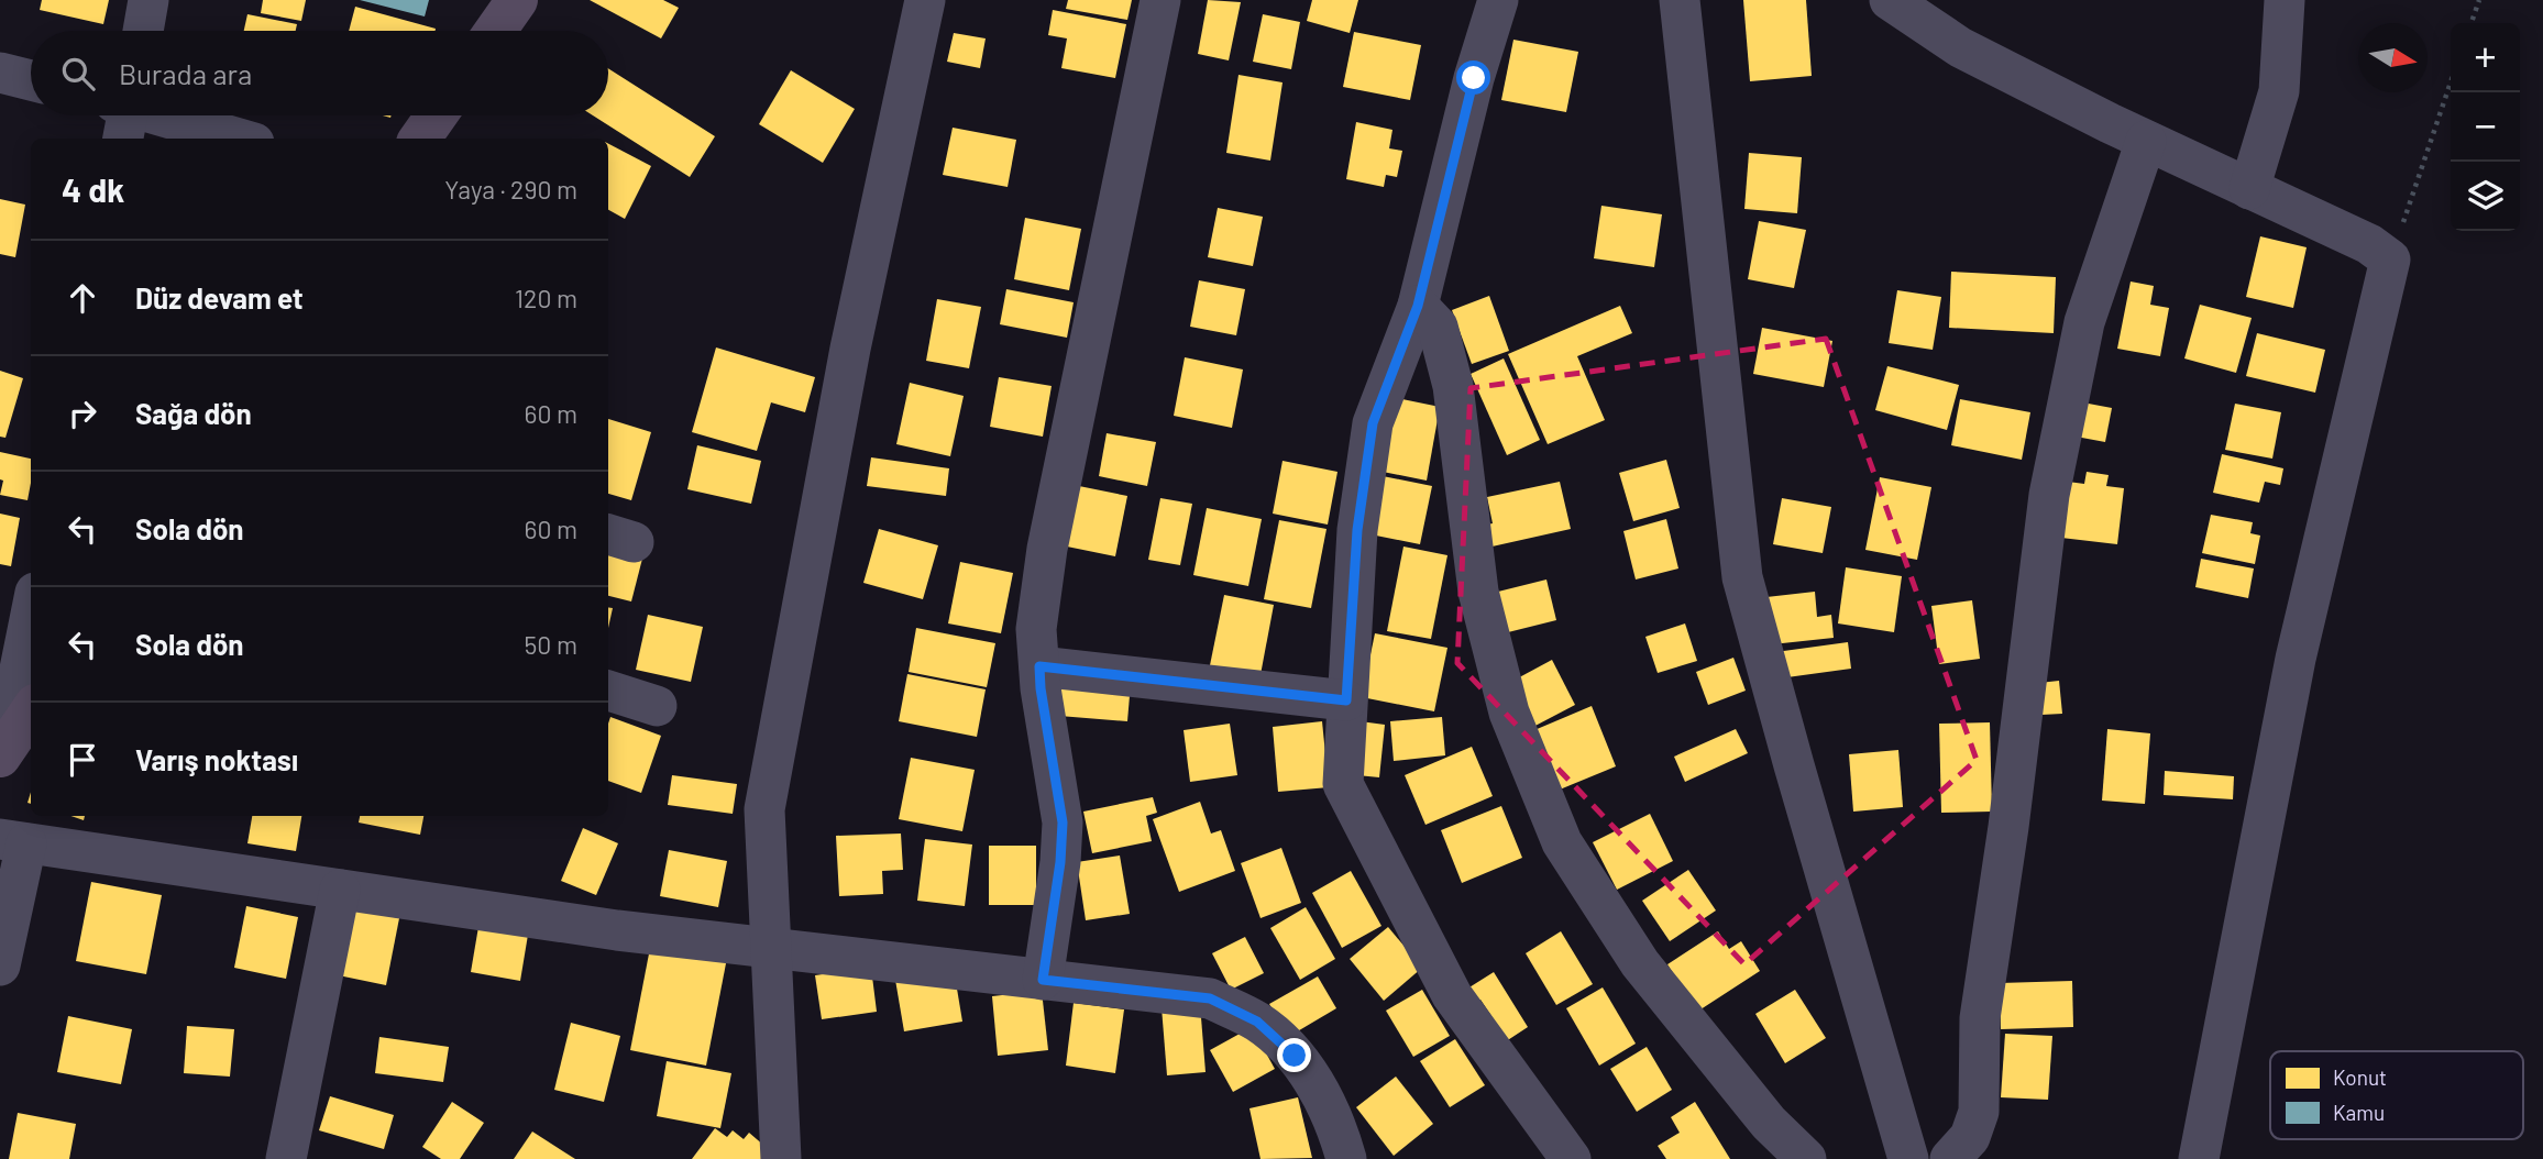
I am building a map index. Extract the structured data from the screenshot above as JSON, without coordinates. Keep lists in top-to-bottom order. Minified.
{"legend":["Konut","Kamu"],"north":"right","page":{"map_buttons":["+","−"],"search":"Burada ara","heading":["4 dk","Yaya · 290 m"],"list":[["Düz devam et","120 m"],["Sağa dön","60 m"],["Sola dön","60 m"],["Sola dön","50 m"],"Varış noktası"]}}
